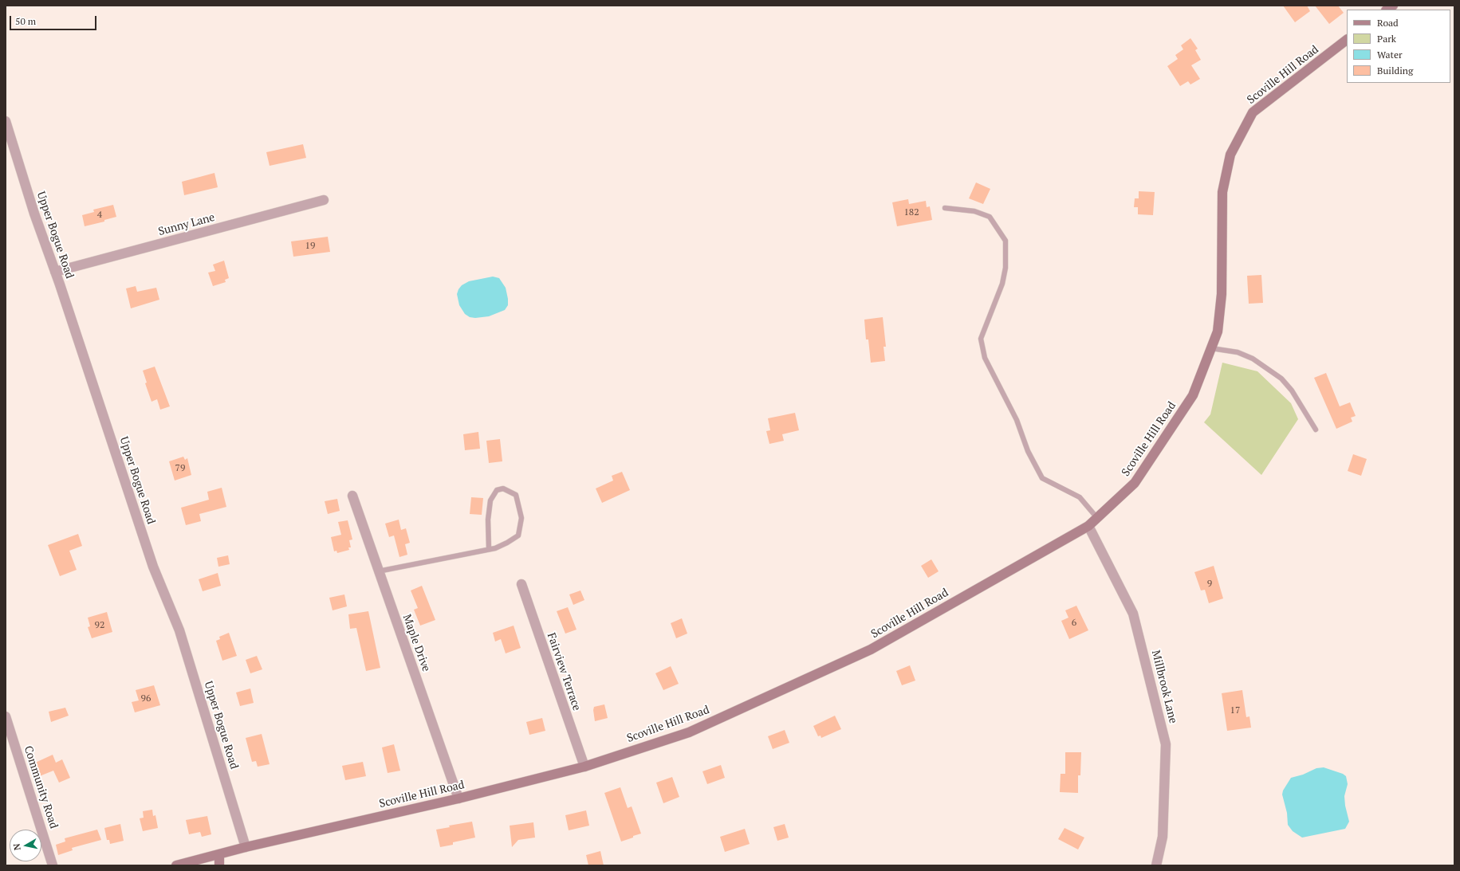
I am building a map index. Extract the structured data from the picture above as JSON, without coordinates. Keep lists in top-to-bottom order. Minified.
{"streets":{"street":["Scoville Hill Road","Sunny Lane","Upper Bogue Road","Maple Drive","Fairview Terrace","Millbrook Lane","Community Road"]},"crossings":[["Scoville Hill Road","Upper Bogue Road"],["Scoville Hill Road","Maple Drive"],["Scoville Hill Road","Fairview Terrace"],["Scoville Hill Road","Millbrook Lane"],["Sunny Lane","Upper Bogue Road"]],"house_numbers":["182","4","19","79","9","6","92","96","17"],"legend":["Road","Park","Water","Building"],"scale_bar":"50 m","north":"left"}
